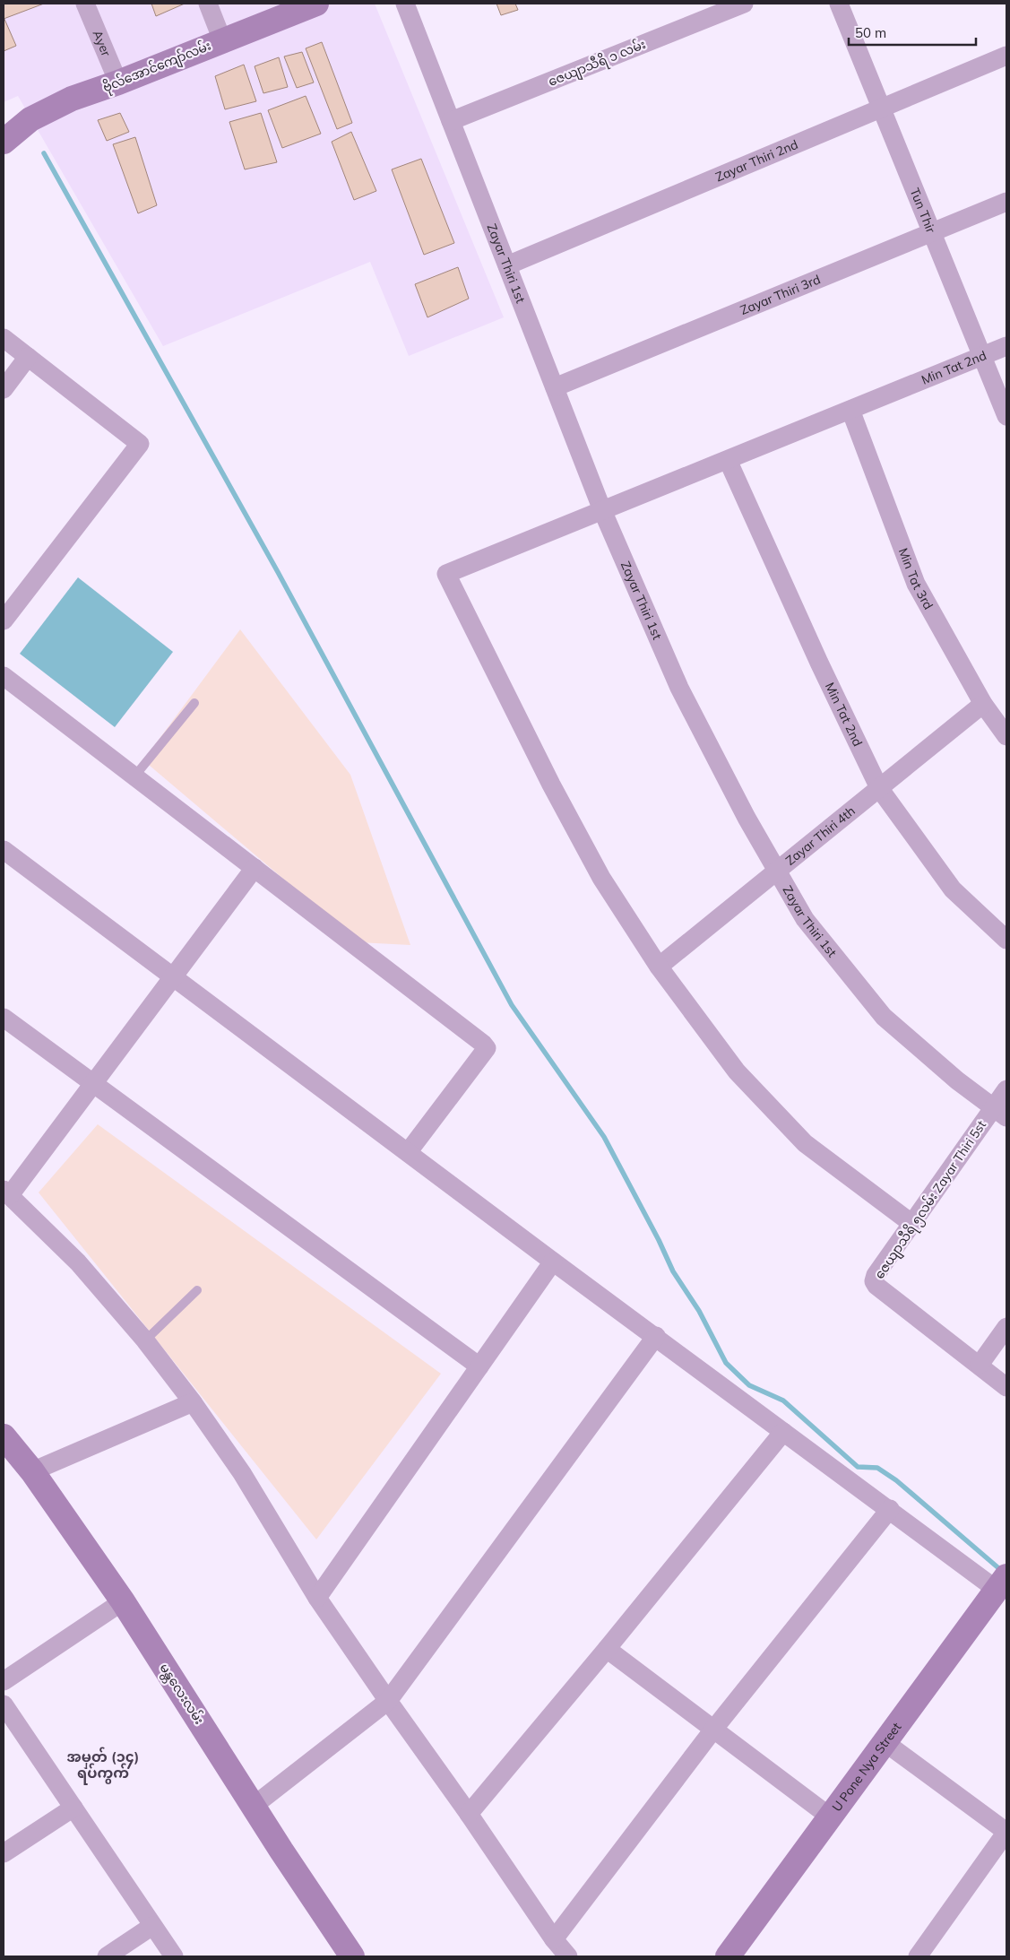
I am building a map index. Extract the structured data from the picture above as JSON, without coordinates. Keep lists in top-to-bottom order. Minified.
{"streets":{"street":["Ayer","ဇေယျာသီရိ ၁ လမ်း","ဗိုလ်အောင်ကျော်လမ်း","Zayar Thiri 2nd","Tun Thir","Zayar Thiri 1st","Zayar Thiri 3rd","Min Tat 2nd","Min Tat 3rd","Zayar Thiri 4th","ဇေယျာသီရိ ၅လမ်း Zayar Thiri 5st","မန္တလေးလမ်း","U Pone Nya Street"]},"crossings":[["Ayer","ဗိုလ်အောင်ကျော်လမ်း"],["ဇေယျာသီရိ ၁ လမ်း","Zayar Thiri 1st"],["Zayar Thiri 2nd","Tun Thir"],["Zayar Thiri 2nd","Zayar Thiri 1st"],["Tun Thir","Zayar Thiri 3rd"],["Tun Thir","Min Tat 2nd"],["Zayar Thiri 1st","Zayar Thiri 3rd"],["Zayar Thiri 1st","Min Tat 2nd"],["Zayar Thiri 1st","Zayar Thiri 4th"],["Zayar Thiri 1st","ဇေယျာသီရိ ၅လမ်း Zayar Thiri 5st"],["Min Tat 2nd","Min Tat 3rd"],["Min Tat 2nd","Zayar Thiri 4th"],["Min Tat 3rd","Zayar Thiri 4th"]],"districts":["အမှတ် (၁၄) ရပ်ကွက်"],"scale_bar":"50 m"}
